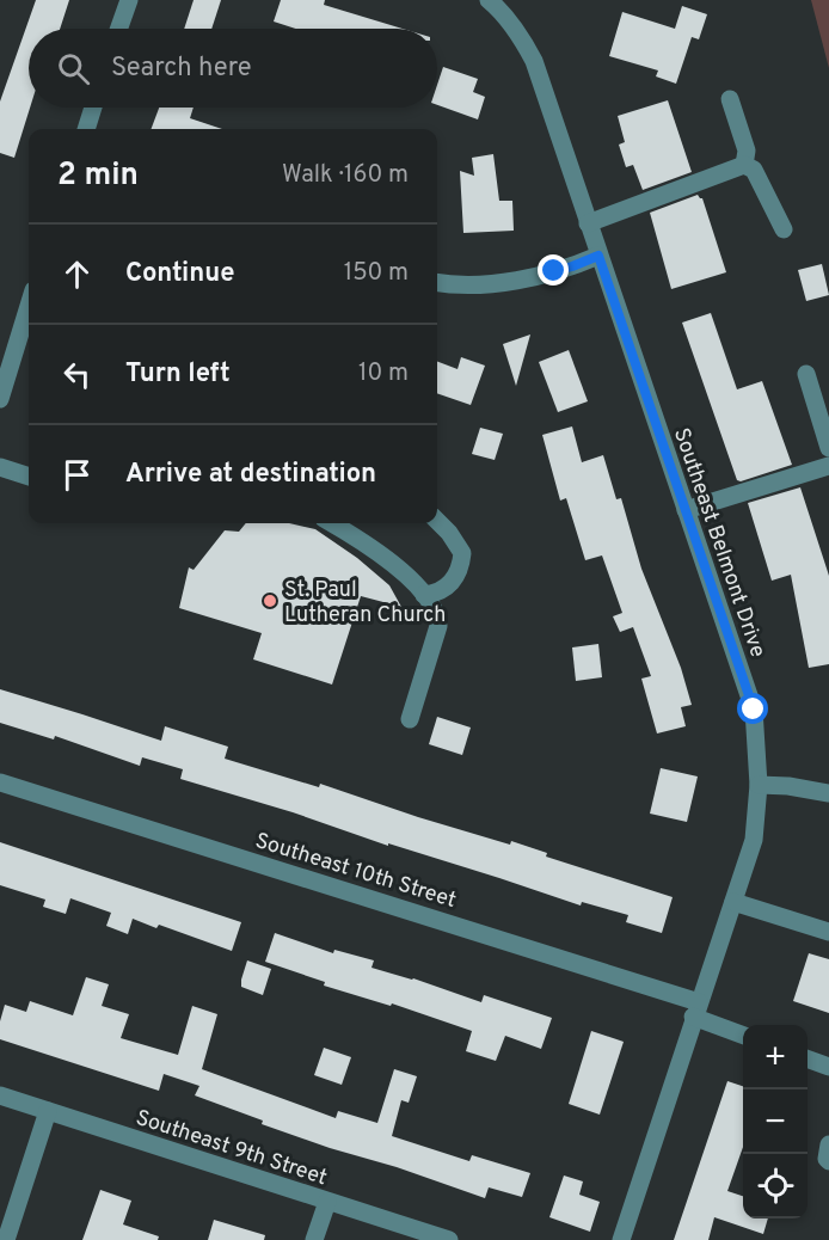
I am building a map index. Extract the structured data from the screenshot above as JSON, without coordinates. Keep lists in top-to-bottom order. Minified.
{"streets":{"street":["Southeast Belmont Drive","Southeast 10th Street","Southeast 9th Street"]},"crossings":[["Southeast Belmont Drive","Southeast 10th Street"]],"places":["St. Paul Lutheran Church"],"page":{"search":"Search here","heading":["2 min","Walk · 160 m"],"list":[["Continue","150 m"],["Turn left","10 m"],"Arrive at destination"],"map_buttons":["+","−"]}}
